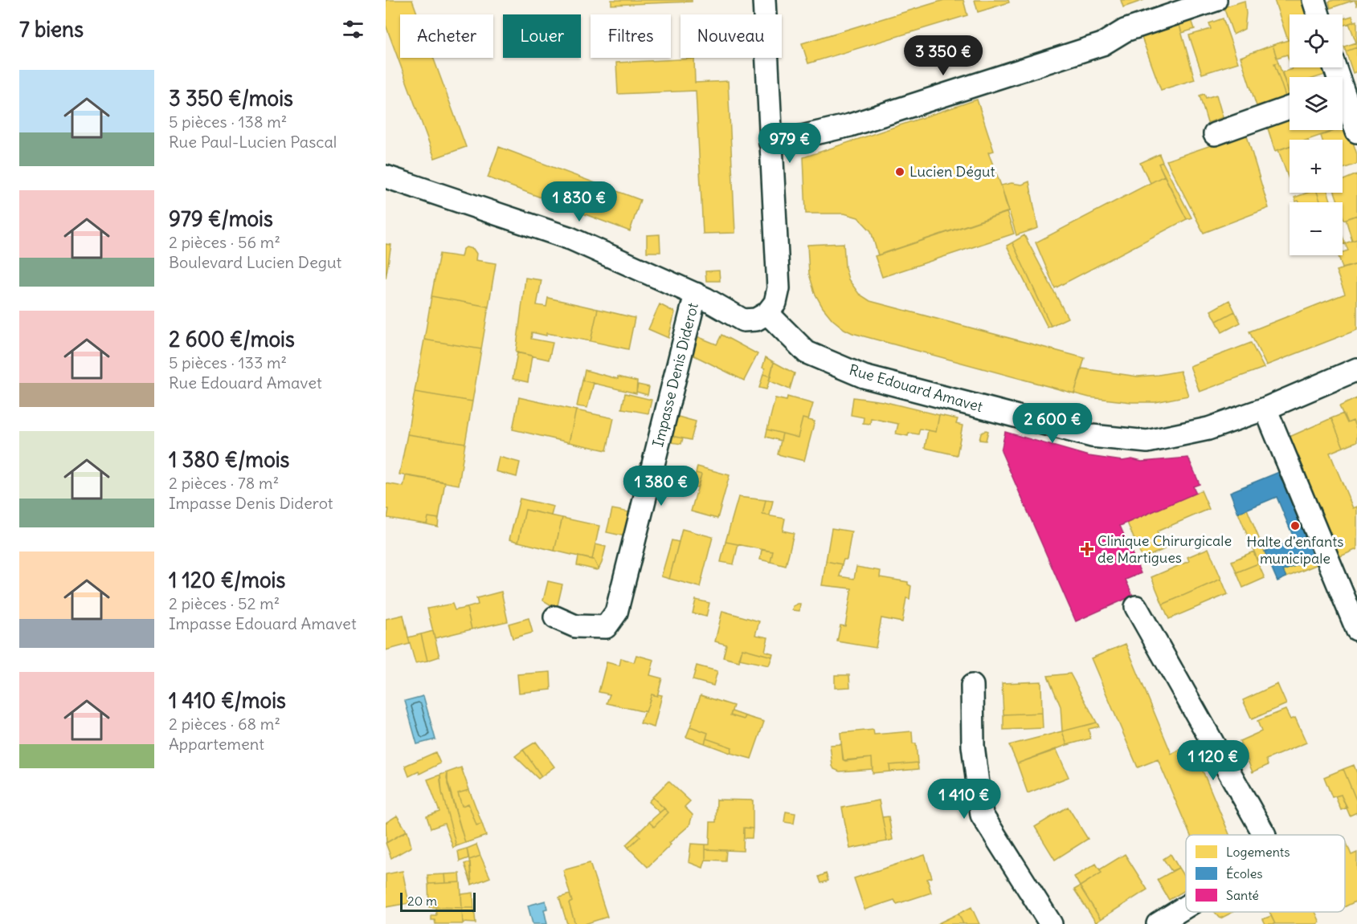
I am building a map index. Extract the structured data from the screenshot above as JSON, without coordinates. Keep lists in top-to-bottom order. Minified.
{"streets":{"street":["Impasse Denis Diderot","Rue Edouard Amavet"]},"places":{"other":["Lucien Dégut","Halte d'enfants municipale"],"health":["Clinique Chirurgicale de Martigues"]},"legend":["Logements","Écoles","Santé"],"scale_bar":"20 m","page":{"heading":"7 biens","map_buttons":["+","−"],"chip":["Acheter","Louer","Filtres","Nouveau"],"price":["3 350 €","979 €","1 830 €","2 600 €","1 380 €","1 120 €","1 410 €"],"list":[{"name":"3 350 €/mois","note":"5 pièces · 138 m² · Rue Paul-Lucien Pascal"},{"name":"979 €/mois","note":"2 pièces · 56 m² · Boulevard Lucien Degut"},{"name":"2 600 €/mois","note":"5 pièces · 133 m² · Rue Edouard Amavet"},{"name":"1 380 €/mois","note":"2 pièces · 78 m² · Impasse Denis Diderot"},{"name":"1 120 €/mois","note":"2 pièces · 52 m² · Impasse Edouard Amavet"},{"name":"1 410 €/mois","note":"2 pièces · 68 m² · Appartement"}],"scale":"20 m"}}
